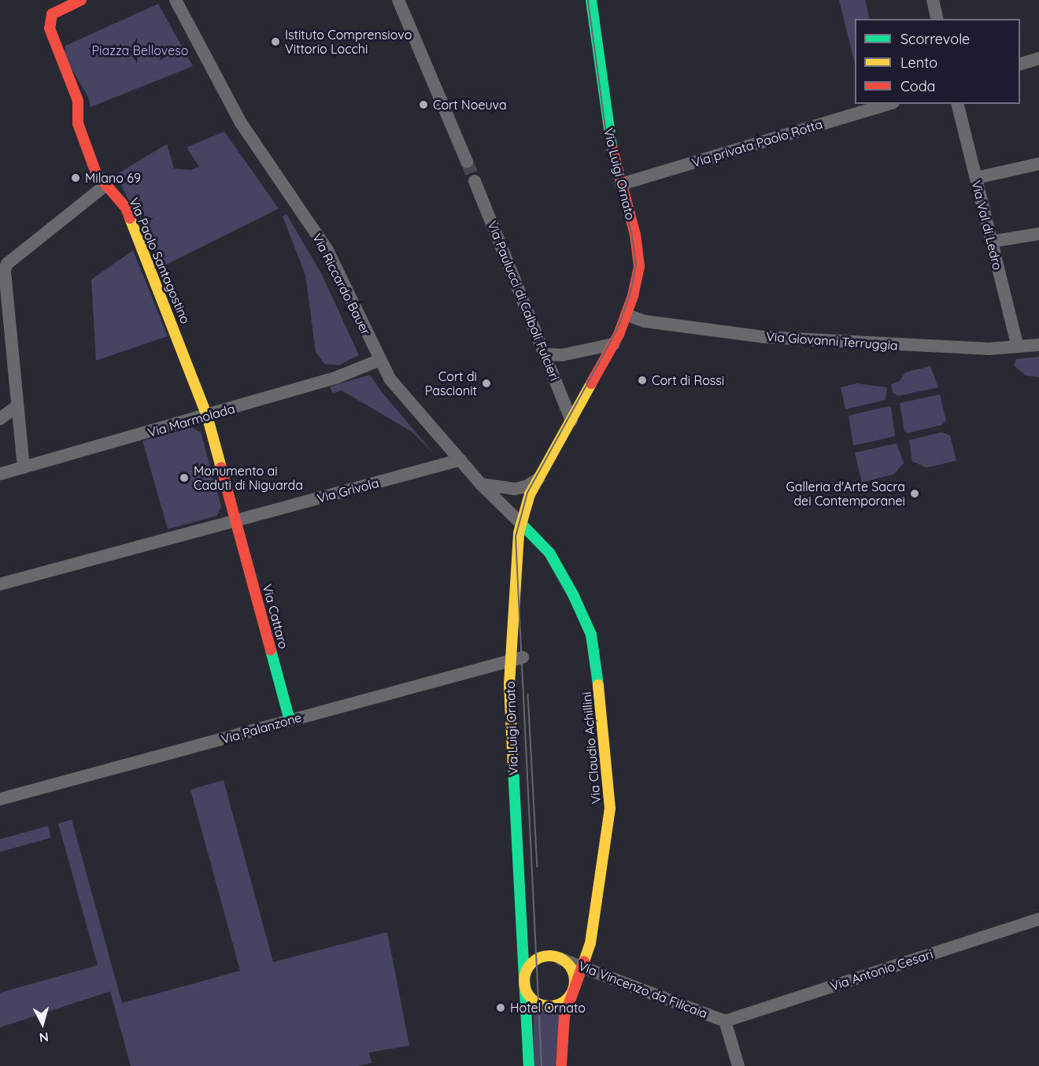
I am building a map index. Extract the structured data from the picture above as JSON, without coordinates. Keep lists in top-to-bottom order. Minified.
{"streets":{"main road":["Via Luigi Ornato","Via Paolo Santagostino","Via Cattaro","Via Claudio Achillini"],"street":["Via privata Paolo Rotta","Via Val di Ledro","Via Riccardo Bauer","Via Paulucci di Calboli Fulcieri","Via Giovanni Terruggia","Via Marmolada","Via Grivola","Via Palanzone","Via Antonio Cesari","Via Vincenzo da Filicaia"]},"crossings":[["Via privata Paolo Rotta","Via Luigi Ornato"],["Via Luigi Ornato","Via Riccardo Bauer"],["Via Luigi Ornato","Via Paulucci di Calboli Fulcieri"],["Via Luigi Ornato","Via Giovanni Terruggia"],["Via Luigi Ornato","Via Palanzone"],["Via Luigi Ornato","Via Claudio Achillini"],["Via Luigi Ornato","Via Vincenzo da Filicaia"],["Via Val di Ledro","Via Giovanni Terruggia"],["Via Paolo Santagostino","Via Marmolada"],["Via Paolo Santagostino","Via Grivola"],["Via Paolo Santagostino","Via Cattaro"],["Via Riccardo Bauer","Via Marmolada"],["Via Riccardo Bauer","Via Grivola"],["Via Riccardo Bauer","Via Claudio Achillini"],["Via Grivola","Via Cattaro"],["Via Cattaro","Via Palanzone"],["Via Claudio Achillini","Via Vincenzo da Filicaia"],["Via Antonio Cesari","Via Vincenzo da Filicaia"]],"parks":["Piazza Belloveso"],"places":["Istituto Comprensiovo Vittorio Locchi","Cort Noeuva","Milano 69","Cort di Rossi","Cort di Pascionit","Monumento ai Caduti di Niguarda","Galleria d'Arte Sacra dei Contemporanei","Hotel Ornato"],"legend":["Scorrevole","Lento","Coda"],"north":"bottom"}
